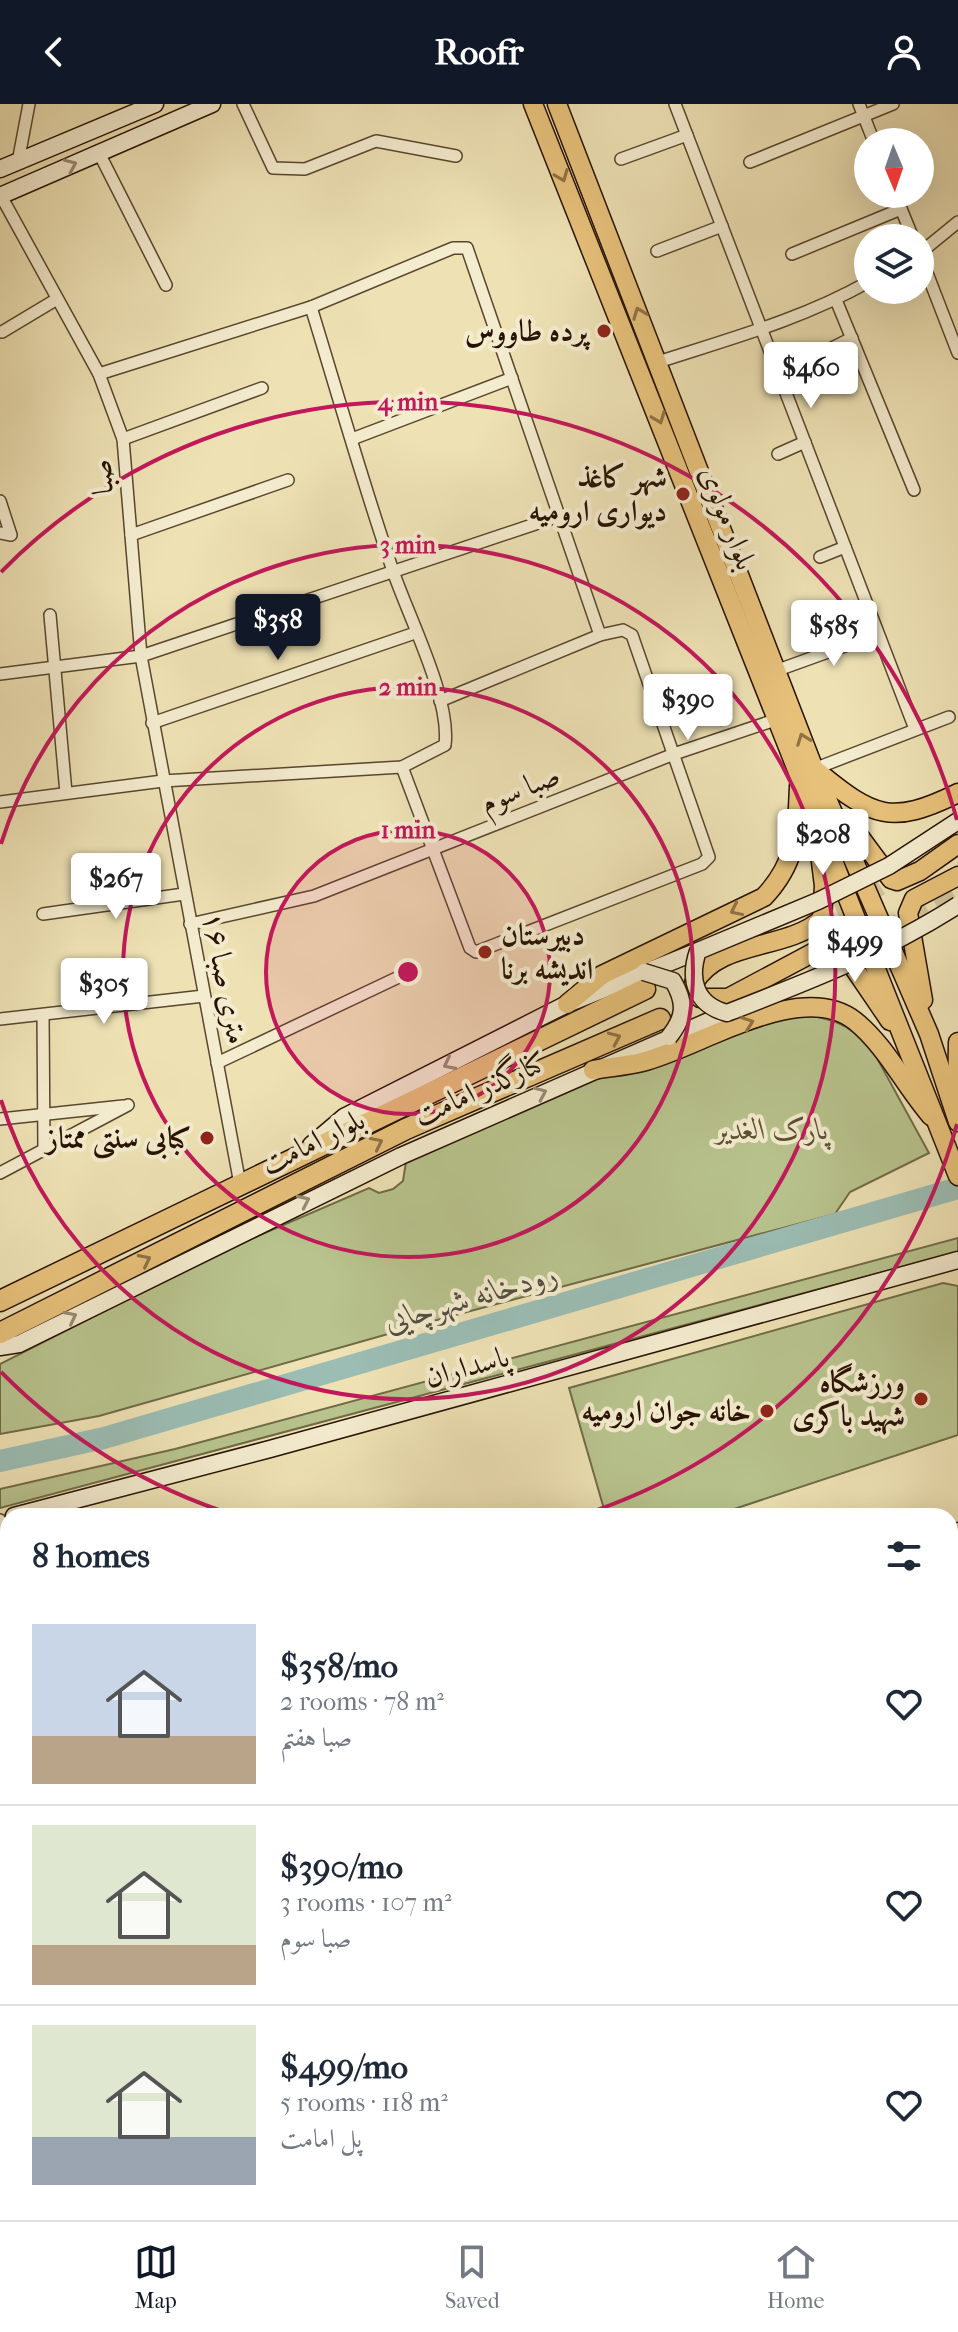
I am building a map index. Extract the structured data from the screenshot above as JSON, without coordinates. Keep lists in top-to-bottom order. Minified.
{"streets":{"highway":["بلوار امامت"],"main road":["بلوار مولوی","کنارگذر امامت","پاسداران"],"street":["صبا","صبا سوم","۱۶ متری صبا"]},"crossings":[["صبا","۱۶ متری صبا"],["بلوار مولوی","صبا سوم"],["صبا سوم","۱۶ متری صبا"],["۱۶ متری صبا","بلوار امامت"],["کنارگذر امامت","بلوار امامت"]],"water":["رودخانه شهرچایی"],"parks":["پارک الغدیر"],"places":["پرده طاووس","شهر کاغذ دیواری ارومیه","دبیرستان اندیشه برنا","کبابی سنتی ممتاز","ورزشگاه شهید باکری","خانه جوان ارومیه"],"north":"bottom","page":{"header":"Roofr","price":["$460","$358","$585","$390","$208","$267","$499","$305"],"heading":"8 homes","list":[{"name":"$358/mo","note":"2 rooms · 78 m² · صبا هفتم"},{"name":"$390/mo","note":"3 rooms · 107 m² · صبا سوم"},{"name":"$499/mo","note":"5 rooms · 118 m² · پل امامت"}],"tabs":["Map","Saved","Home"]},"rings":["4 min","3 min","2 min","1 min"]}
